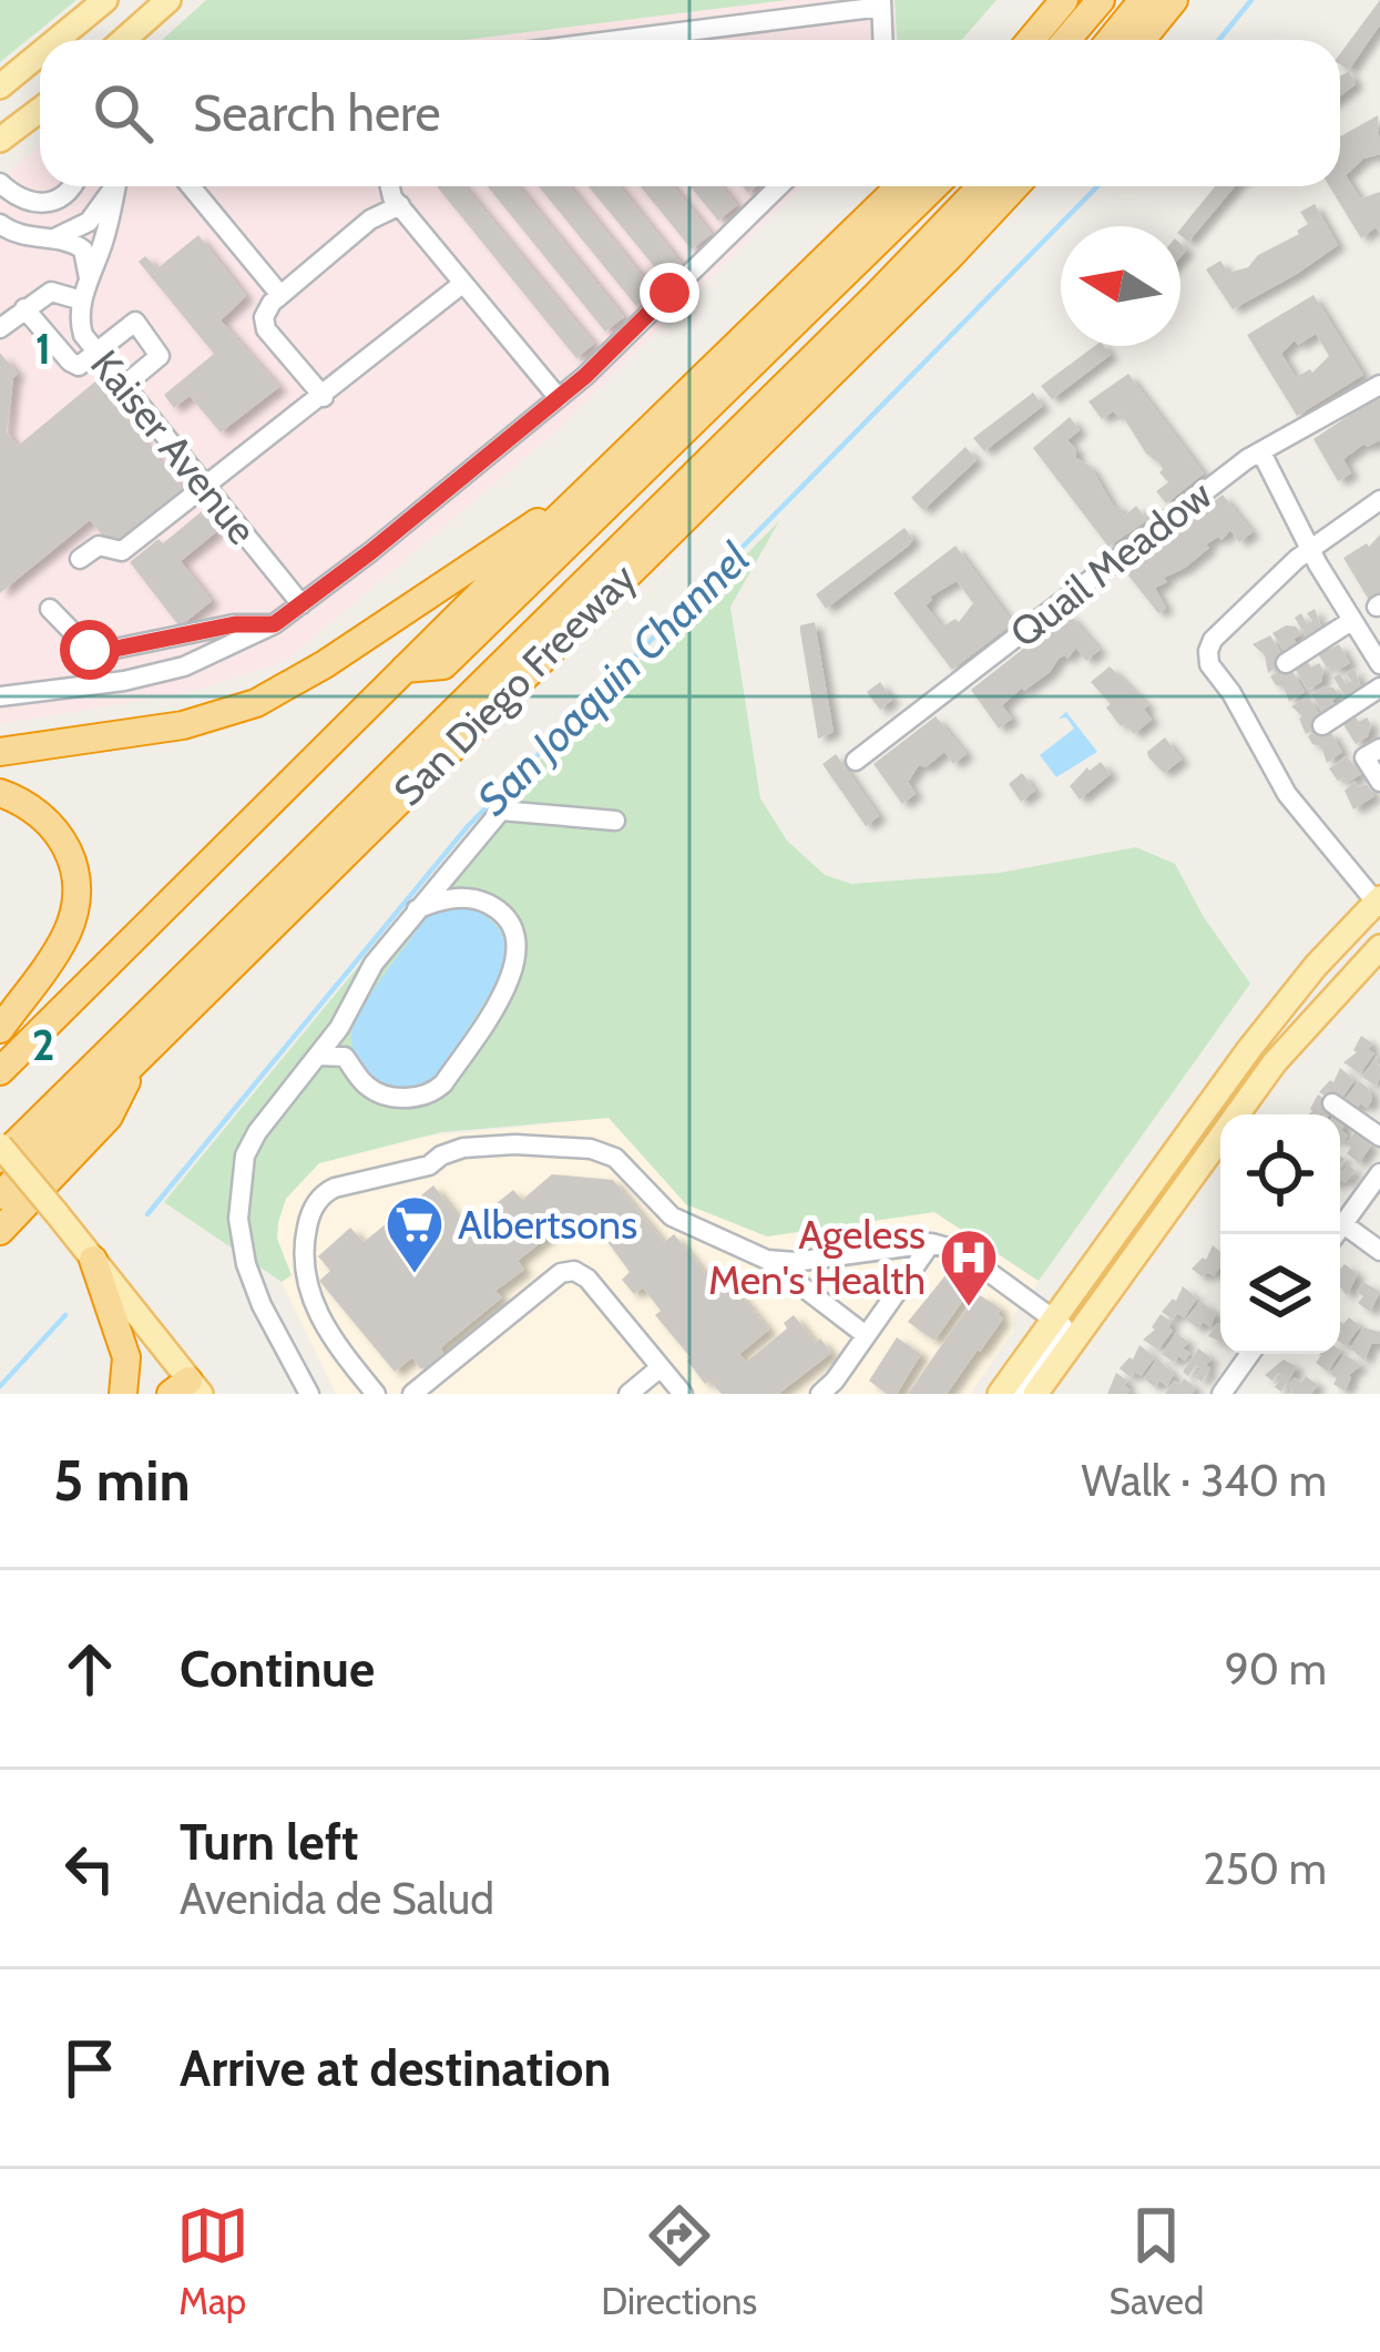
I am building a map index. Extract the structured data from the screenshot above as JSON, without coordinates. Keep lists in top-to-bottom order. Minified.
{"streets":{"highway":["San Diego Freeway"],"street":["Kaiser Avenue","Quail Meadow"]},"water":["San Joaquin Channel"],"places":{"supermarket":["Albertsons"],"hospital":["Ageless Men's Health"]},"north":"left","page":{"search":"Search here","heading":["5 min","Walk · 340 m"],"list":[["Continue","90 m"],["Turn left","Avenida de Salud","250 m"],"Arrive at destination"],"nav":["Map","Directions","Saved"]},"grid":{"rows":["1","2"]}}
